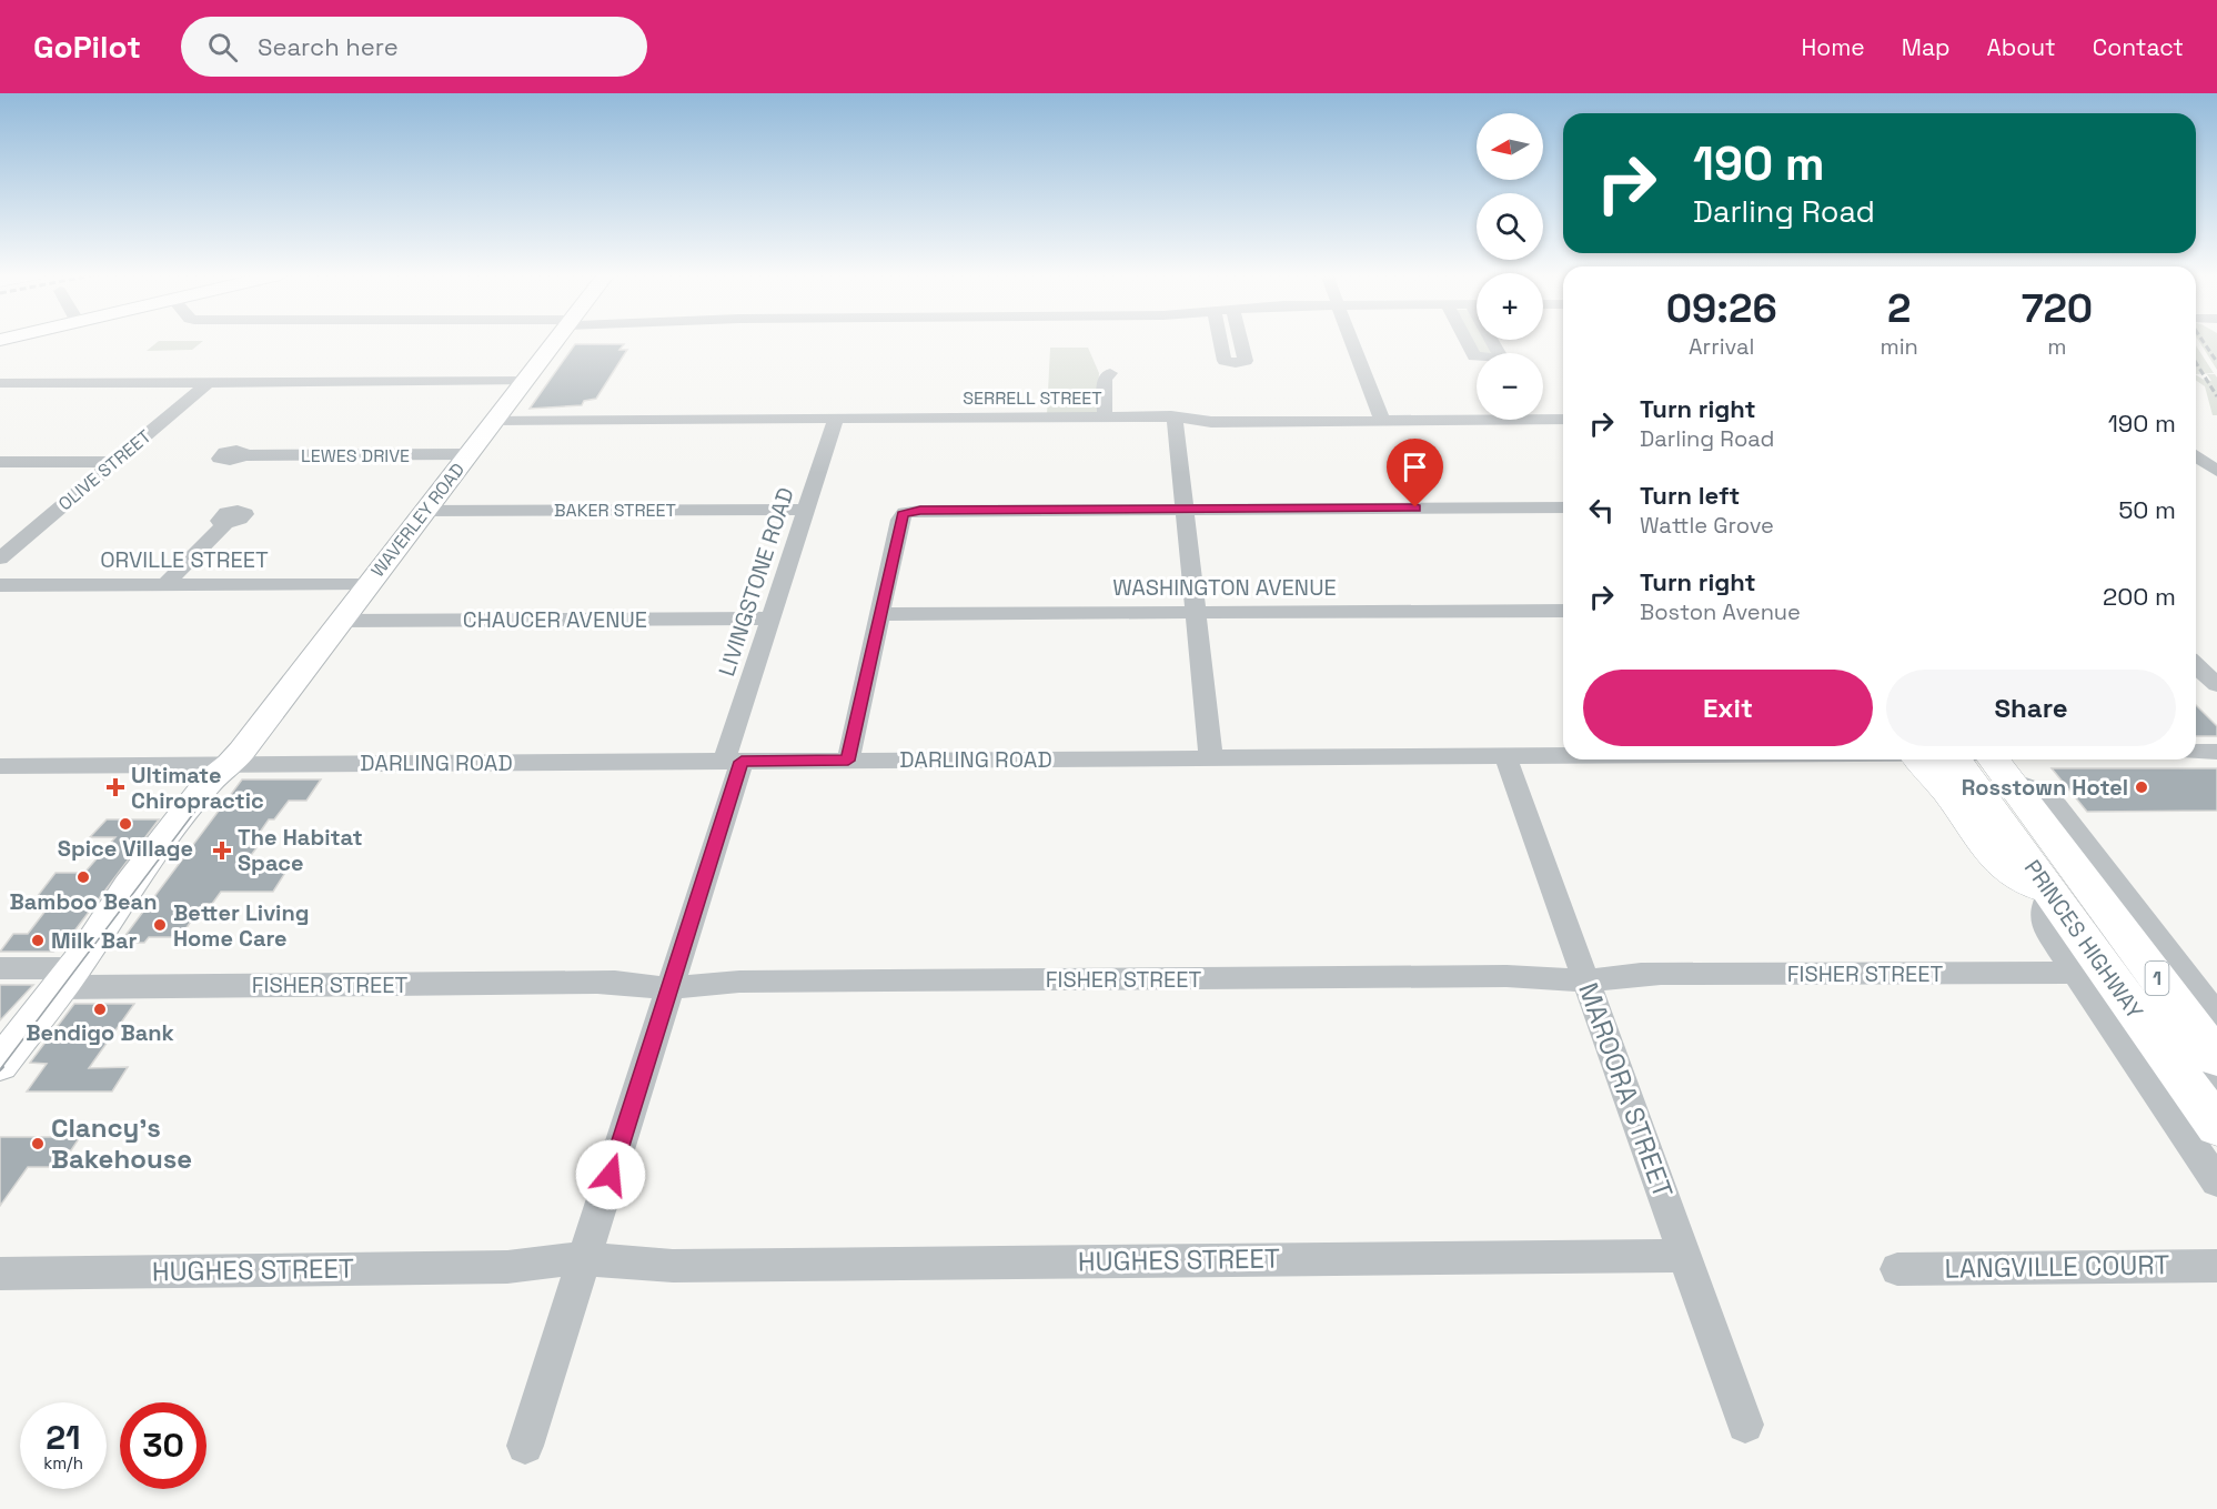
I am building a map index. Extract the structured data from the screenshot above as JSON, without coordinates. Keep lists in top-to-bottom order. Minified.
{"streets":{"highway":["PRINCES HIGHWAY","1"],"main road":["WAVERLEY ROAD"],"street":["SERRELL STREET","LEWES DRIVE","OLIVE STREET","BAKER STREET","ORVILLE STREET","LIVINGSTONE ROAD","WASHINGTON AVENUE","CHAUCER AVENUE","DARLING ROAD","FISHER STREET","MAROORA STREET","HUGHES STREET","LANGVILLE COURT"]},"crossings":[["SERRELL STREET","WAVERLEY ROAD"],["SERRELL STREET","LIVINGSTONE ROAD"],["LEWES DRIVE","WAVERLEY ROAD"],["BAKER STREET","WAVERLEY ROAD"],["BAKER STREET","LIVINGSTONE ROAD"],["WAVERLEY ROAD","ORVILLE STREET"],["WAVERLEY ROAD","CHAUCER AVENUE"],["WAVERLEY ROAD","DARLING ROAD"],["WAVERLEY ROAD","FISHER STREET"],["LIVINGSTONE ROAD","CHAUCER AVENUE"],["LIVINGSTONE ROAD","DARLING ROAD"],["LIVINGSTONE ROAD","FISHER STREET"],["LIVINGSTONE ROAD","HUGHES STREET"],["DARLING ROAD","MAROORA STREET"],["FISHER STREET","MAROORA STREET"],["MAROORA STREET","HUGHES STREET"]],"places":{"health":["Ultimate Chiropractic","The Habitat Space"],"other":["Rosstown Hotel","Spice Village","Bamboo Bean","Better Living Home Care","Milk Bar","Bendigo Bank","Clancy's Bakehouse"]},"north":"left","page":{"header":"GoPilot","search":"Search here","nav":["Home","Map","About","Contact"],"map_buttons":["+","−"],"turn":["190 m","Darling Road"],"eta":["09:26","Arrival","2","min","720","m"],"list":[{"name":"Turn right","note":"Darling Road","value":"190 m"},{"name":"Turn left","note":"Wattle Grove","value":"50 m"},{"name":"Turn right","note":"Boston Avenue","value":"200 m"}],"buttons":["Exit","Share"],"speed":"21 km/h","limit":"30"}}
